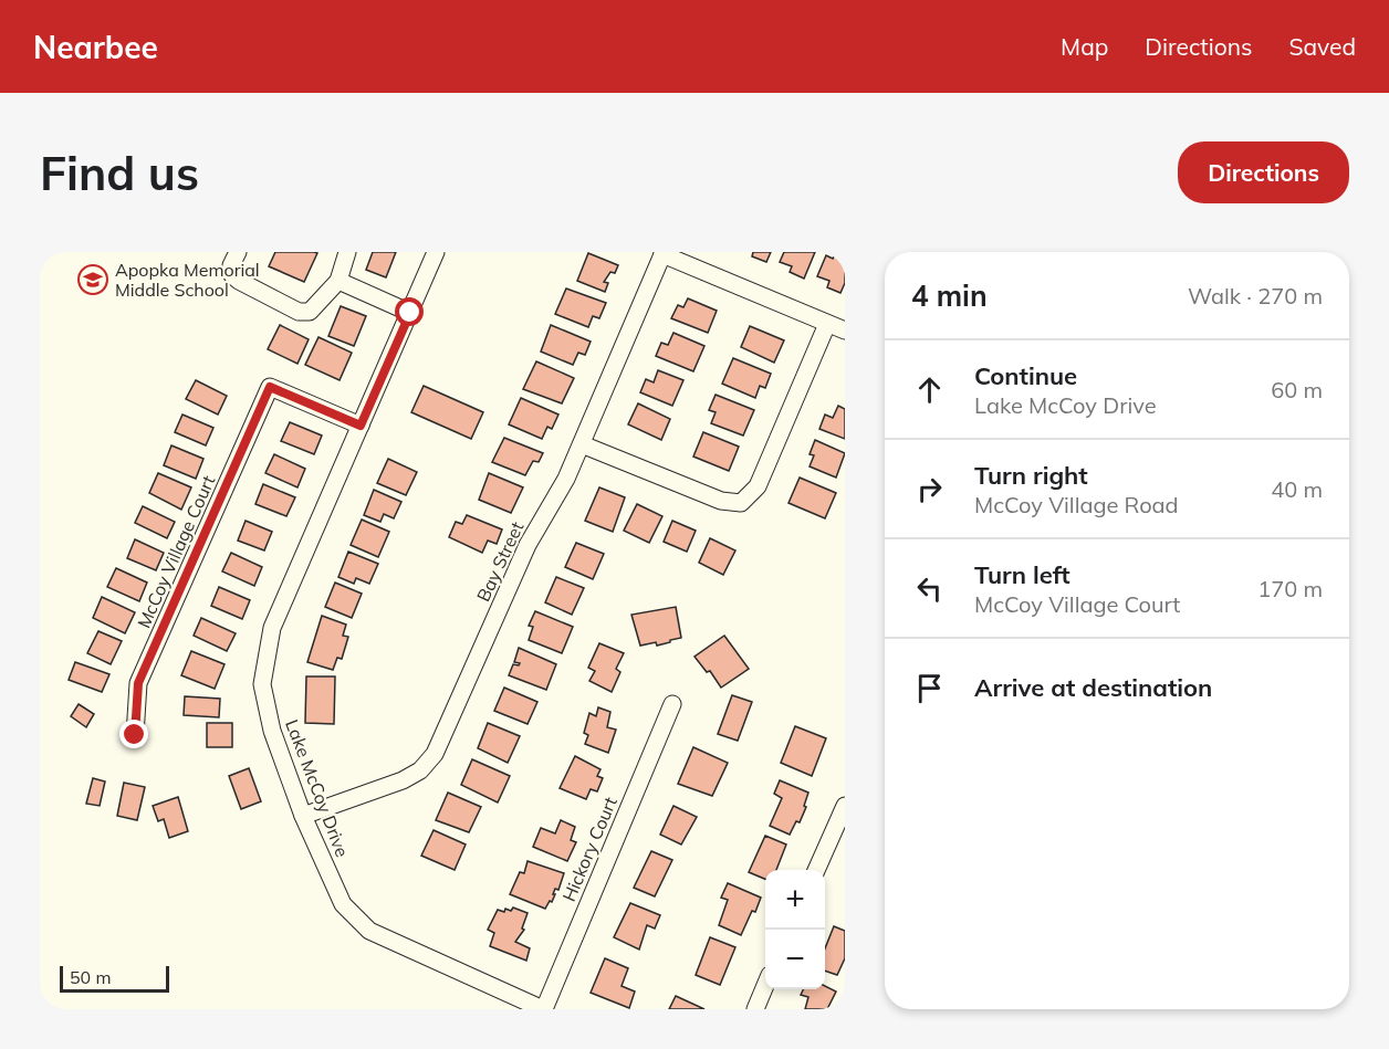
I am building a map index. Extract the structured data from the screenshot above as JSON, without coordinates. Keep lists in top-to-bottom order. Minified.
{"streets":{"street":["McCoy Village Court","Bay Street","Lake McCoy Drive","Hickory Court"]},"crossings":[["McCoy Village Court","Lake McCoy Drive"],["Bay Street","Lake McCoy Drive"],["Lake McCoy Drive","Hickory Court"]],"places":{"school or university":["Apopka Memorial Middle School"]},"scale_bar":"50 m","page":{"header":"Nearbee","nav":["Map","Directions","Saved"],"buttons":"Directions","title":"Find us","heading":["4 min","Walk · 270 m"],"list":[["Continue","Lake McCoy Drive","60 m"],["Turn right","McCoy Village Road","40 m"],["Turn left","McCoy Village Court","170 m"],"Arrive at destination"],"map_buttons":["+","−"],"scale":"50 m"}}
